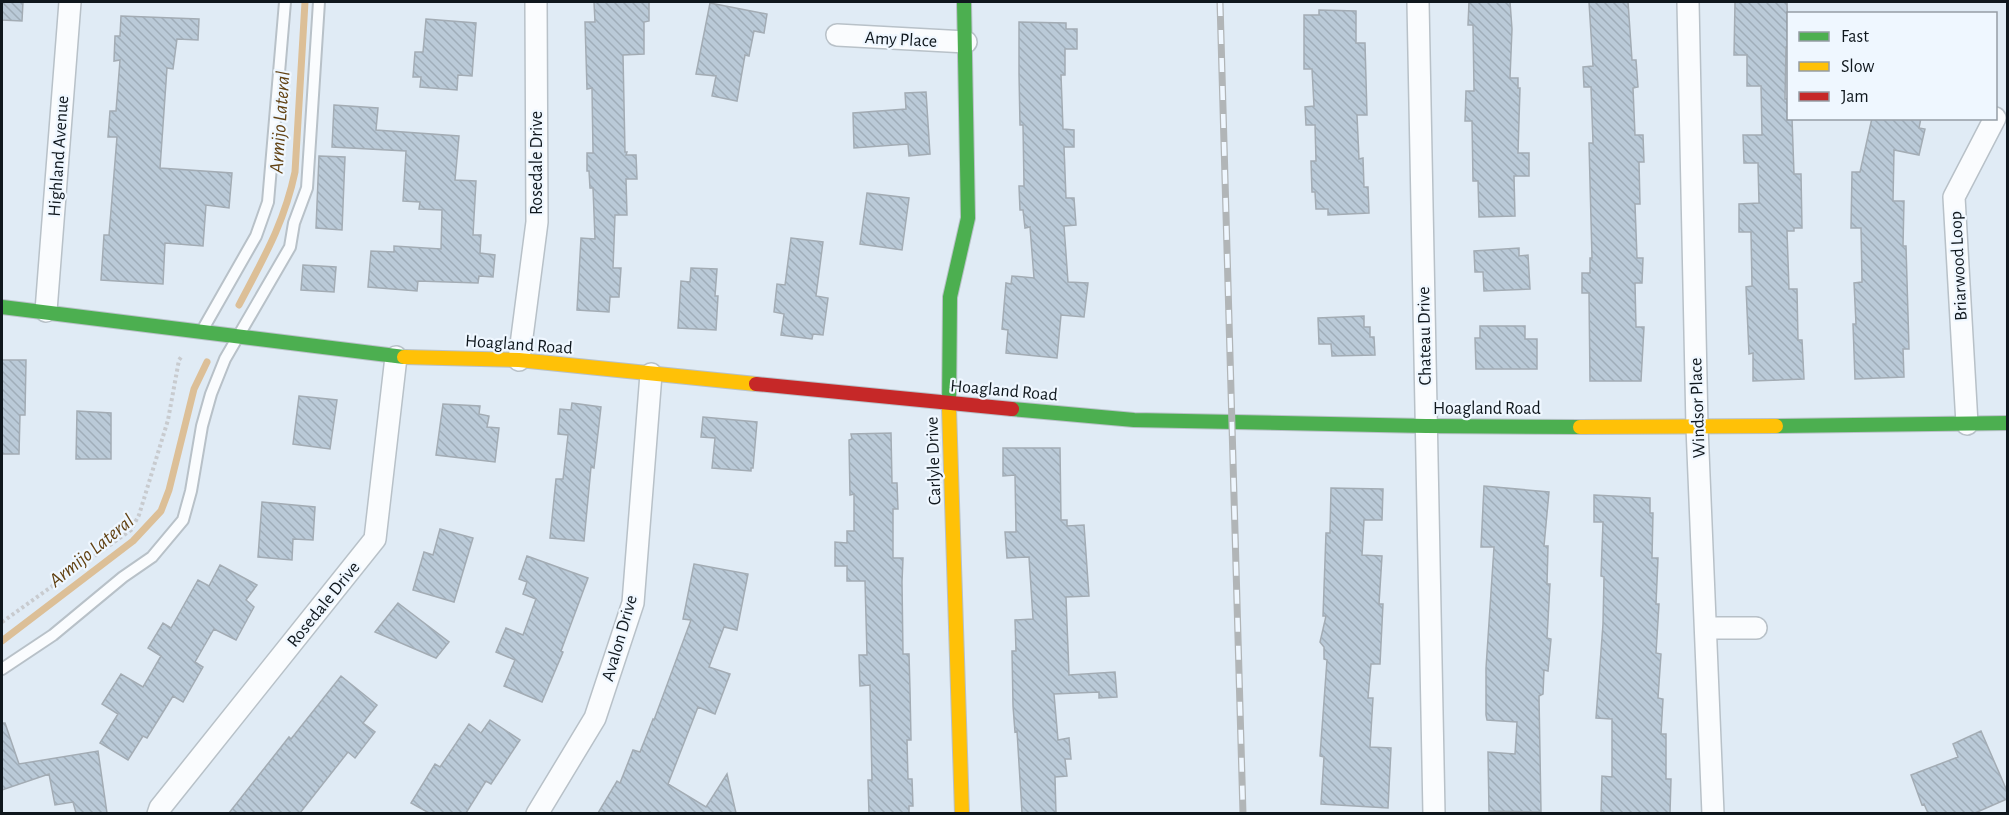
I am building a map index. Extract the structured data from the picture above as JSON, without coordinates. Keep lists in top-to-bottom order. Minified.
{"streets":{"street":["Amy Place","Highland Avenue","Rosedale Drive","Briarwood Loop","Chateau Drive","Hoagland Road","Windsor Place","Carlyle Drive","Avalon Drive"]},"crossings":[["Amy Place","Carlyle Drive"],["Highland Avenue","Hoagland Road"],["Rosedale Drive","Hoagland Road"],["Briarwood Loop","Hoagland Road"],["Chateau Drive","Hoagland Road"],["Hoagland Road","Windsor Place"],["Hoagland Road","Carlyle Drive"],["Hoagland Road","Avalon Drive"]],"water":["Armijo Lateral"],"legend":["Fast","Slow","Jam"]}
